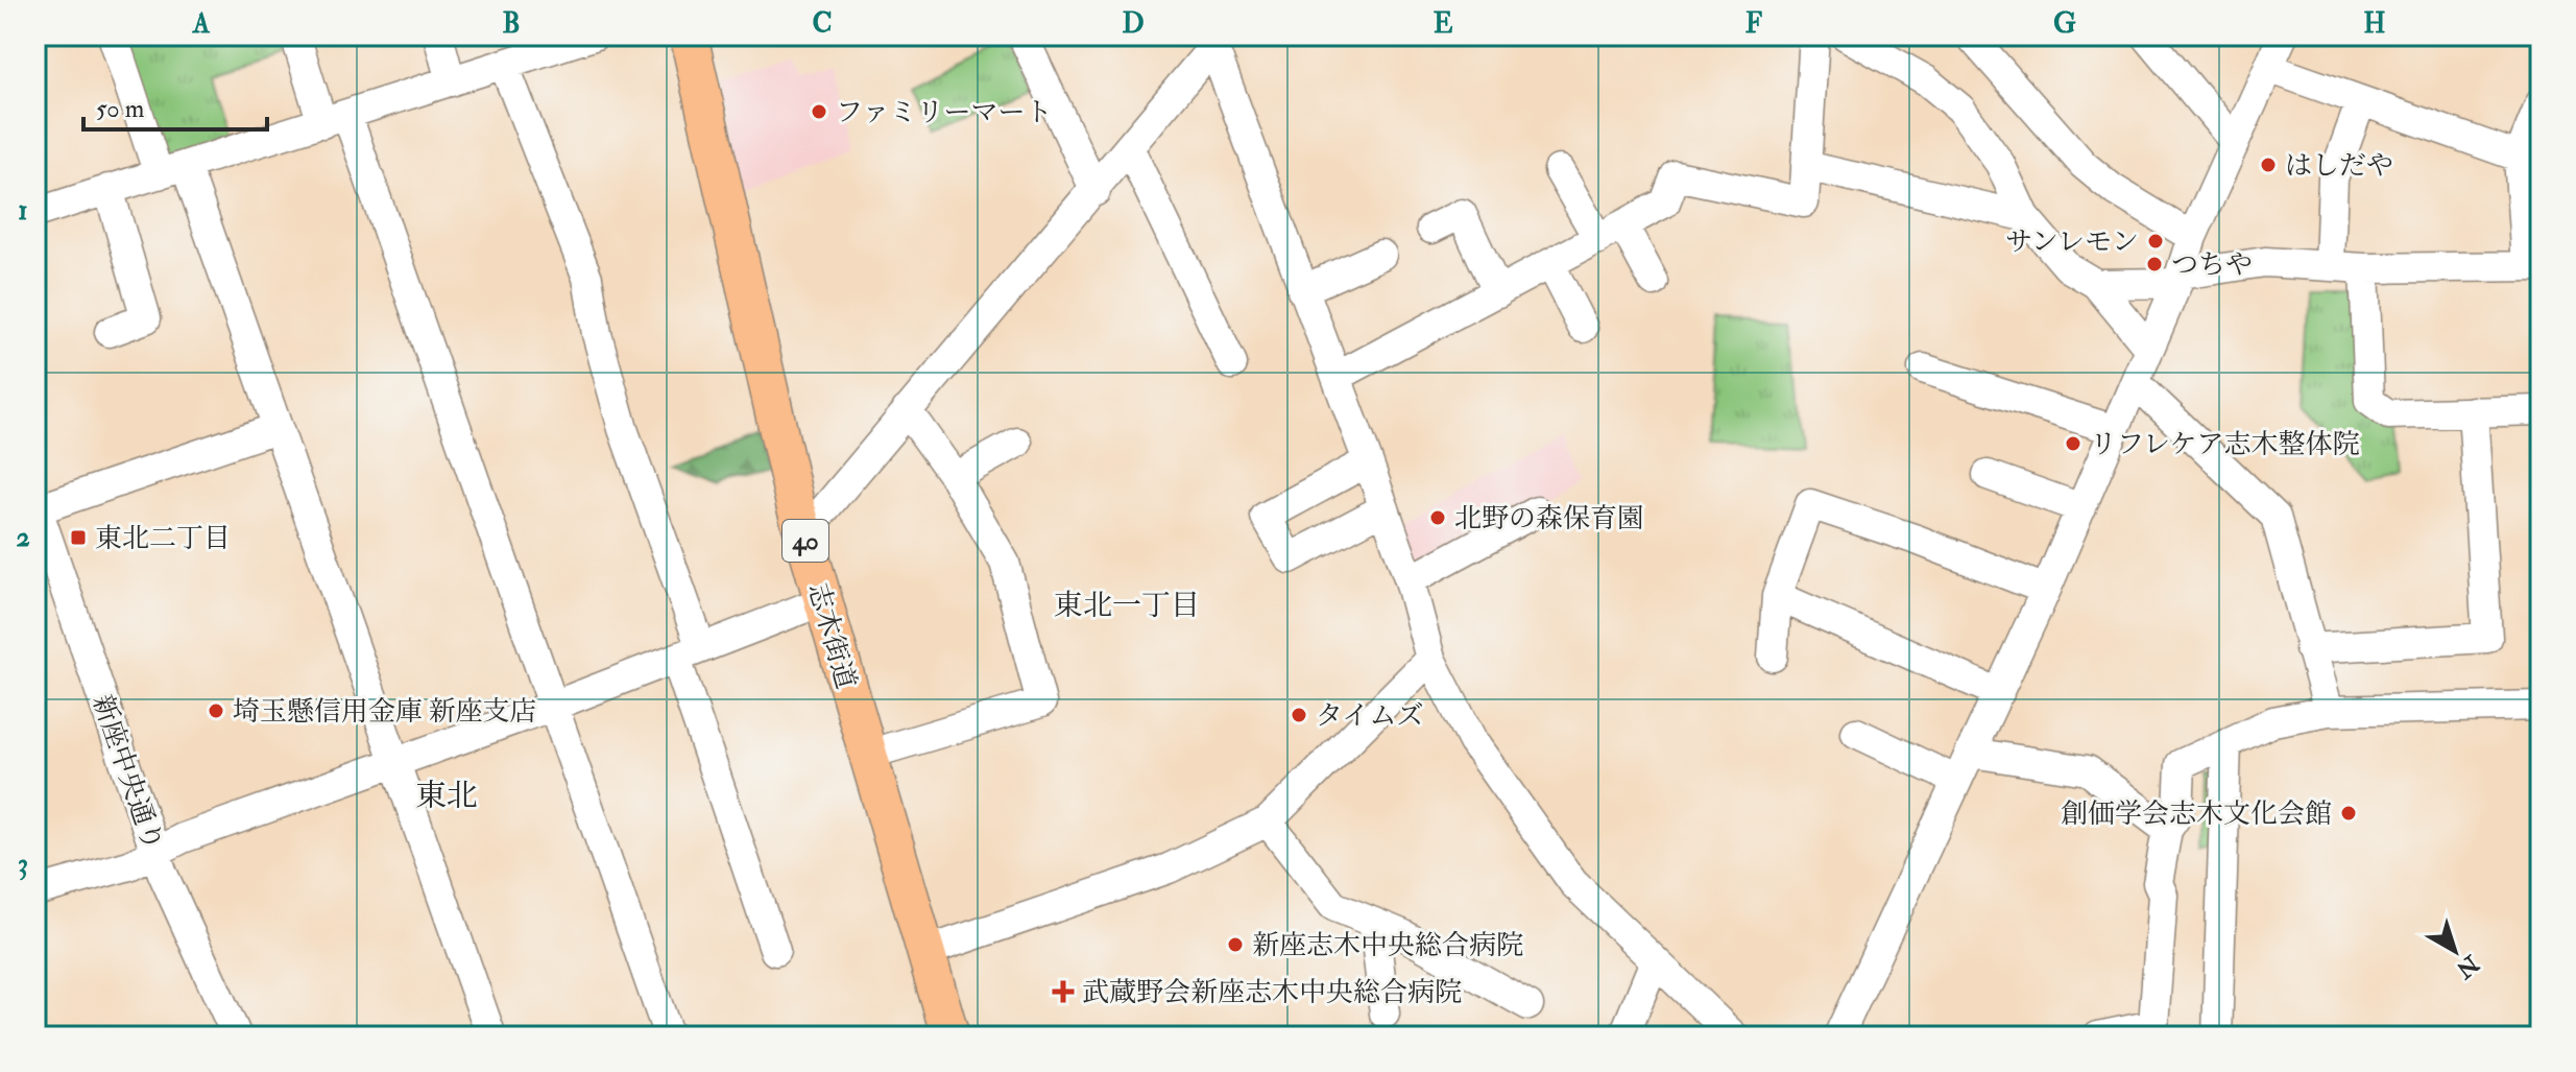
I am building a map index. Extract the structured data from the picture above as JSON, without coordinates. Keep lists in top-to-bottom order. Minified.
{"streets":{"main road":["40","志木街道"],"street":["新座中央通り"]},"districts":["東北一丁目","東北"],"places":{"other":["ファミリーマート","はしだや","サンレモン","つちや","リフレケア志木整体院","北野の森保育園","埼玉懸信用金庫 新座支店","タイムズ","創価学会志木文化会館","新座志木中央総合病院"],"transit":["東北二丁目"],"health":["武蔵野会新座志木中央総合病院"]},"scale_bar":"50 m","north":"bottom right","grid":{"columns":["A","B","C","D","E","F","G","H"],"rows":["1","2","3"]}}
